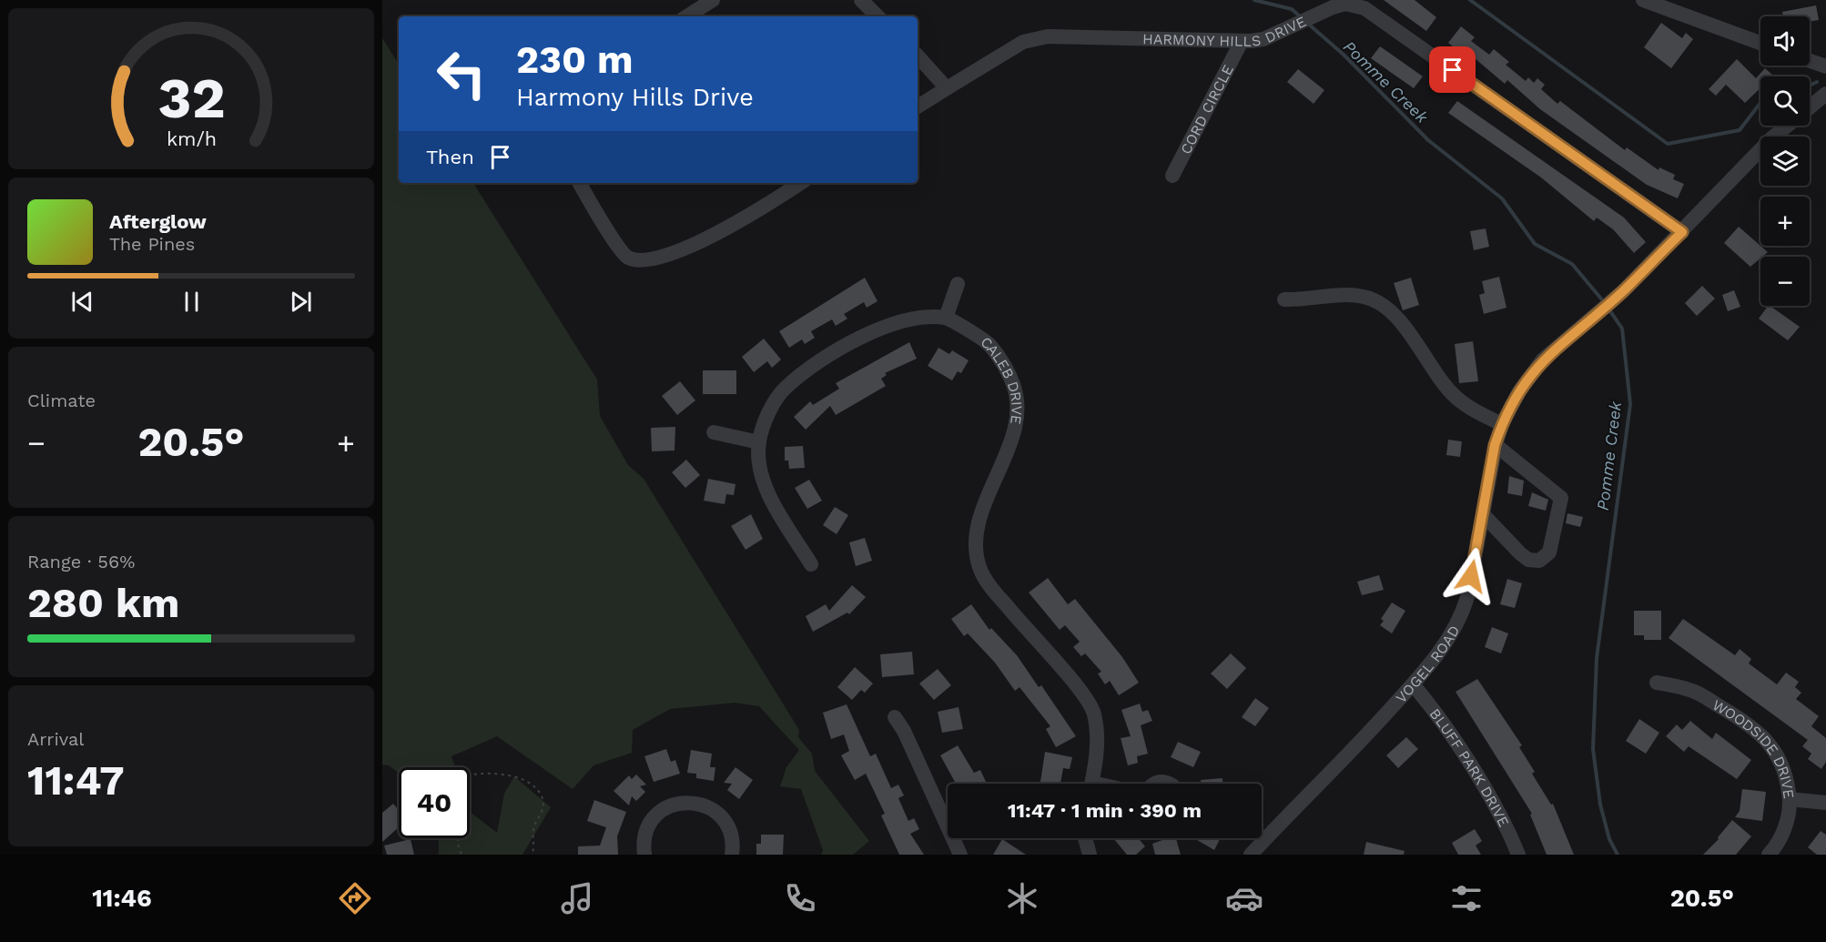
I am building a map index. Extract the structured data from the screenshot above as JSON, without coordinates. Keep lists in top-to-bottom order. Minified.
{"streets":{"street":["HARMONY HILLS DRIVE","CORD CIRCLE","CALEB DRIVE","VOGEL ROAD","WOODSIDE DRIVE","BLUFF PARK DRIVE"]},"crossings":[["HARMONY HILLS DRIVE","CORD CIRCLE"],["HARMONY HILLS DRIVE","VOGEL ROAD"],["VOGEL ROAD","BLUFF PARK DRIVE"]],"water":["Pomme Creek"],"page":{"map_buttons":["+","−"],"turn":["230 m","Harmony Hills Drive"],"then":"Then","song":["Afterglow","The Pines"],"tile":["Climate",["Range · 56%","280 km"],["Arrival","11:47"]],"heat":["−","20.5°","+"],"limit":"40","trip":"11:47 · 1 min · 390 m","tabs":["11:46","20.5°"],"gauge":["32","km/h"]}}
